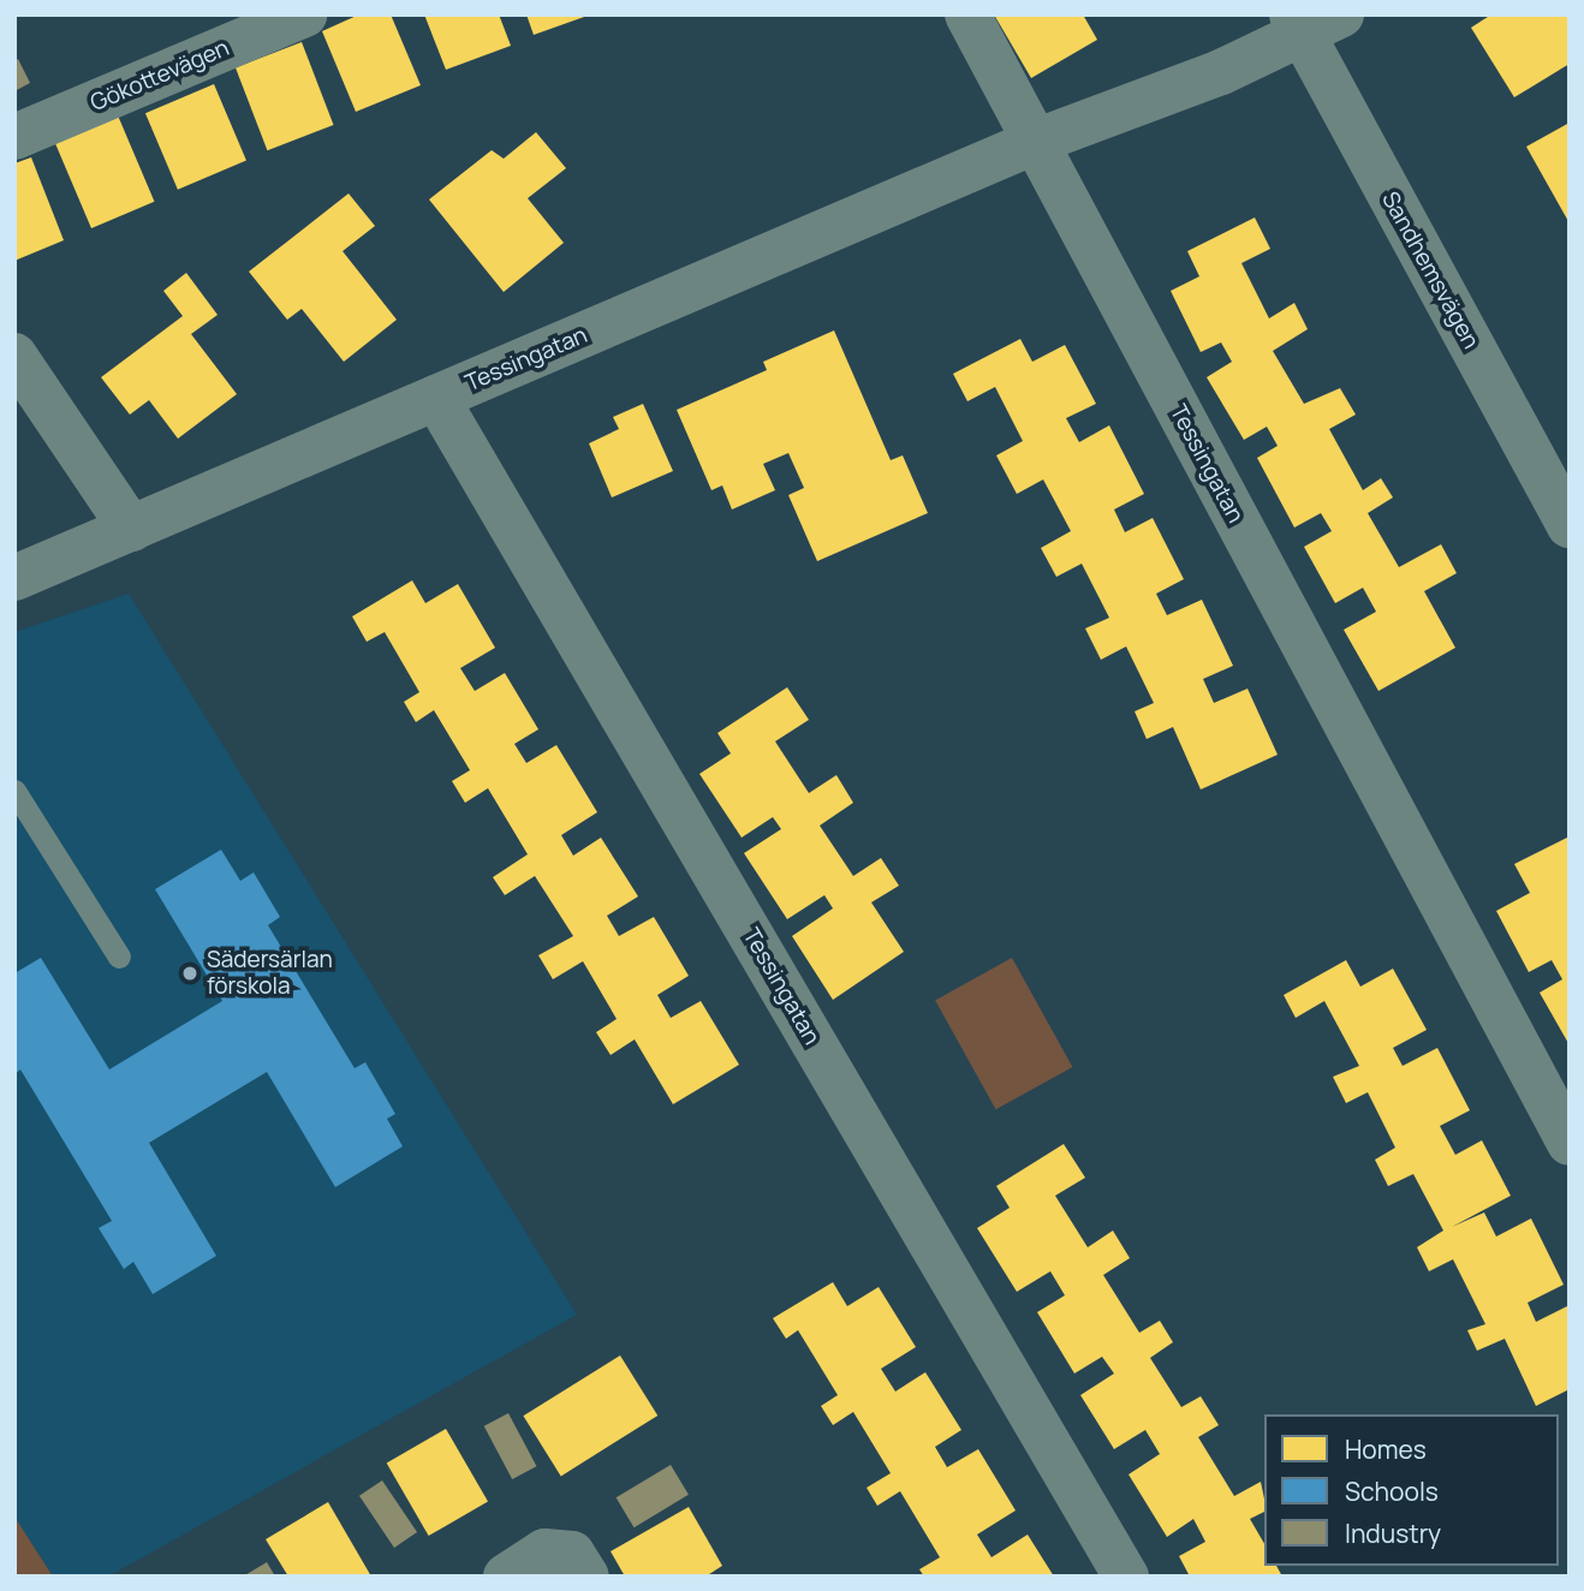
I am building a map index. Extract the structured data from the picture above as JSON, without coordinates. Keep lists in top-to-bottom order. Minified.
{"streets":{"street":["Gökottevägen","Sandhemsvägen","Tessingatan"]},"crossings":[["Sandhemsvägen","Tessingatan"]],"places":["Sädersärlan förskola"],"legend":["Homes","Schools","Industry"]}
